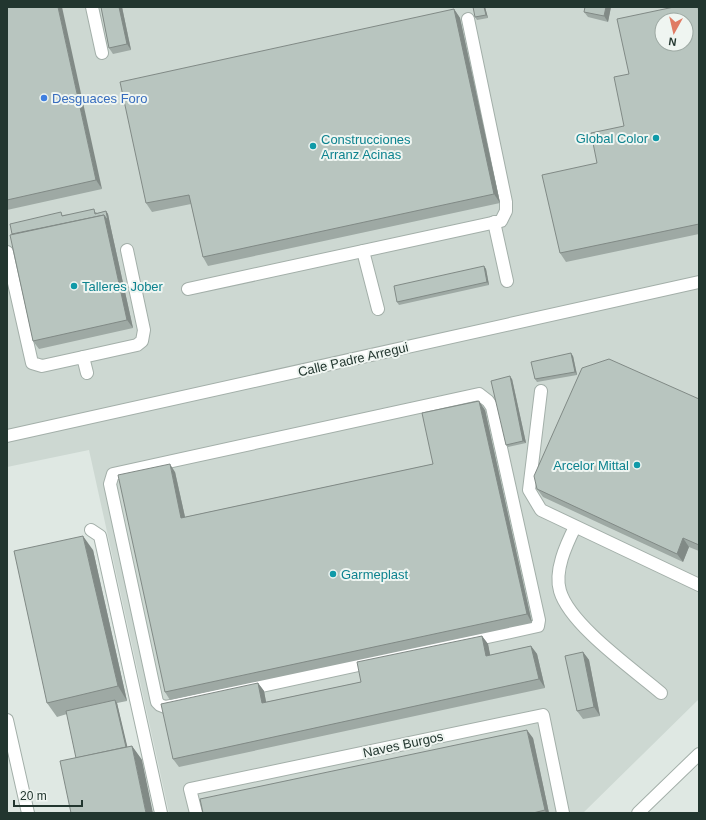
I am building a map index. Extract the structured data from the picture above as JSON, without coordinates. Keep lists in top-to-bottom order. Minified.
{"streets":{"street":["Calle Padre Arregui","Naves Burgos"]},"places":["Desguaces Foro","Global Color","Construcciones Arranz Acinas","Talleres Jober","Arcelor Mittal","Garmeplast"],"scale_bar":"20 m","north":"bottom"}
